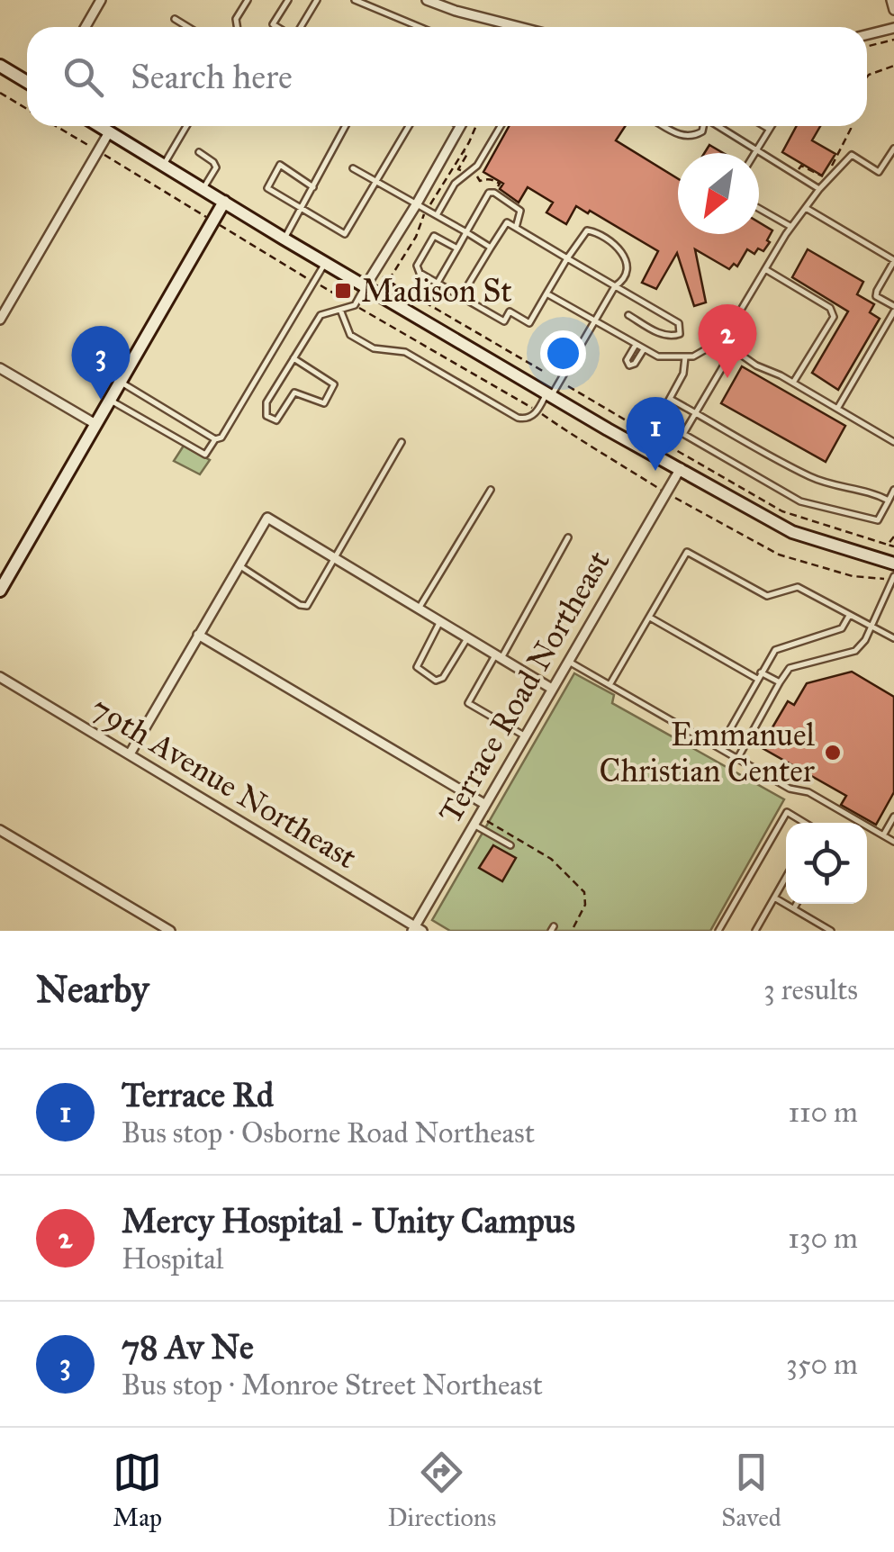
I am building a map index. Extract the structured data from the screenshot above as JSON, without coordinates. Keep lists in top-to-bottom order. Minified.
{"streets":{"street":["Terrace Road Northeast","79th Avenue Northeast"]},"crossings":[["Terrace Road Northeast","79th Avenue Northeast"]],"places":{"transit":["Madison St"],"other":["Emmanuel Christian Center"]},"north":"bottom left","page":{"search":"Search here","pins":["2","3","1"],"heading":["Nearby","3 results"],"list":[{"mark":"1","name":"Terrace Rd","note":"Bus stop · Osborne Road Northeast","value":"110 m"},{"mark":"2","name":"Mercy Hospital - Unity Campus","note":"Hospital","value":"130 m"},{"mark":"3","name":"78 Av Ne","note":"Bus stop · Monroe Street Northeast","value":"350 m"}],"nav":["Map","Directions","Saved"]}}
